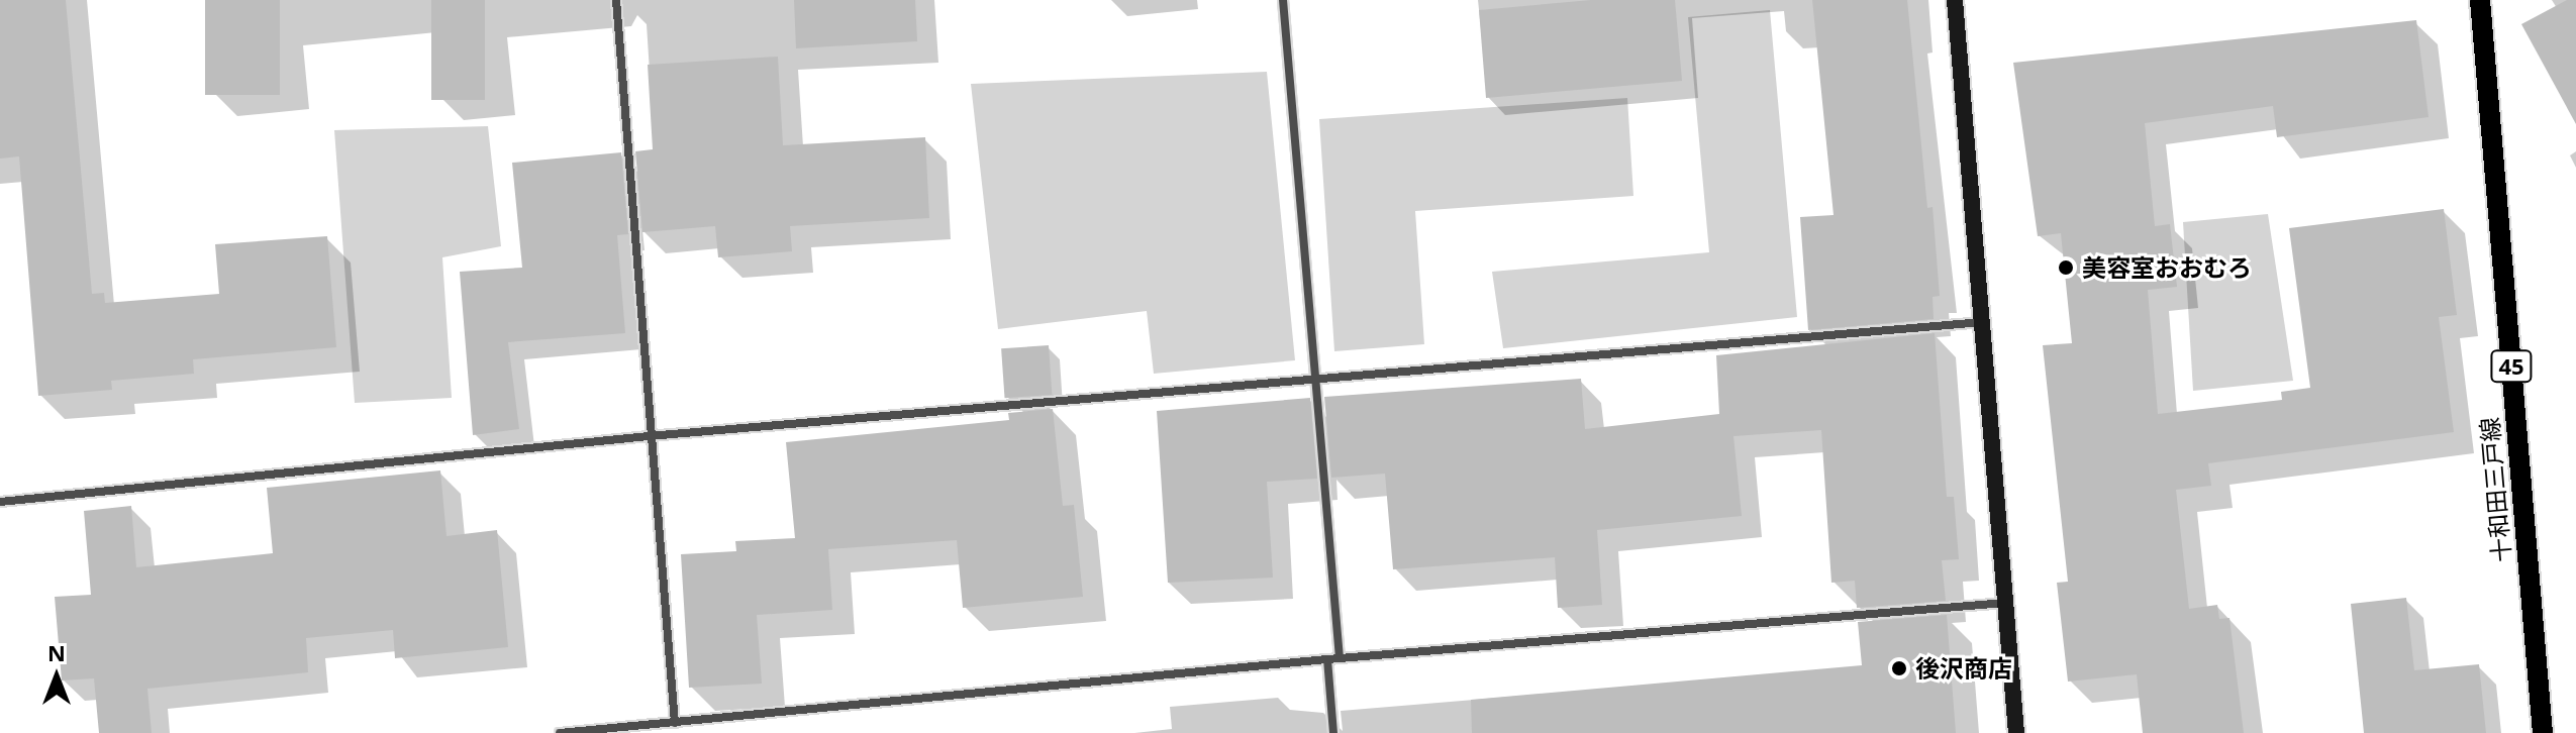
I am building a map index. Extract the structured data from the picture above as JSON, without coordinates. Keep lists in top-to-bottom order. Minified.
{"streets":{"main road":["45","十和田三戸線"]},"places":["美容室おおむろ","後沢商店"],"north":"top"}
